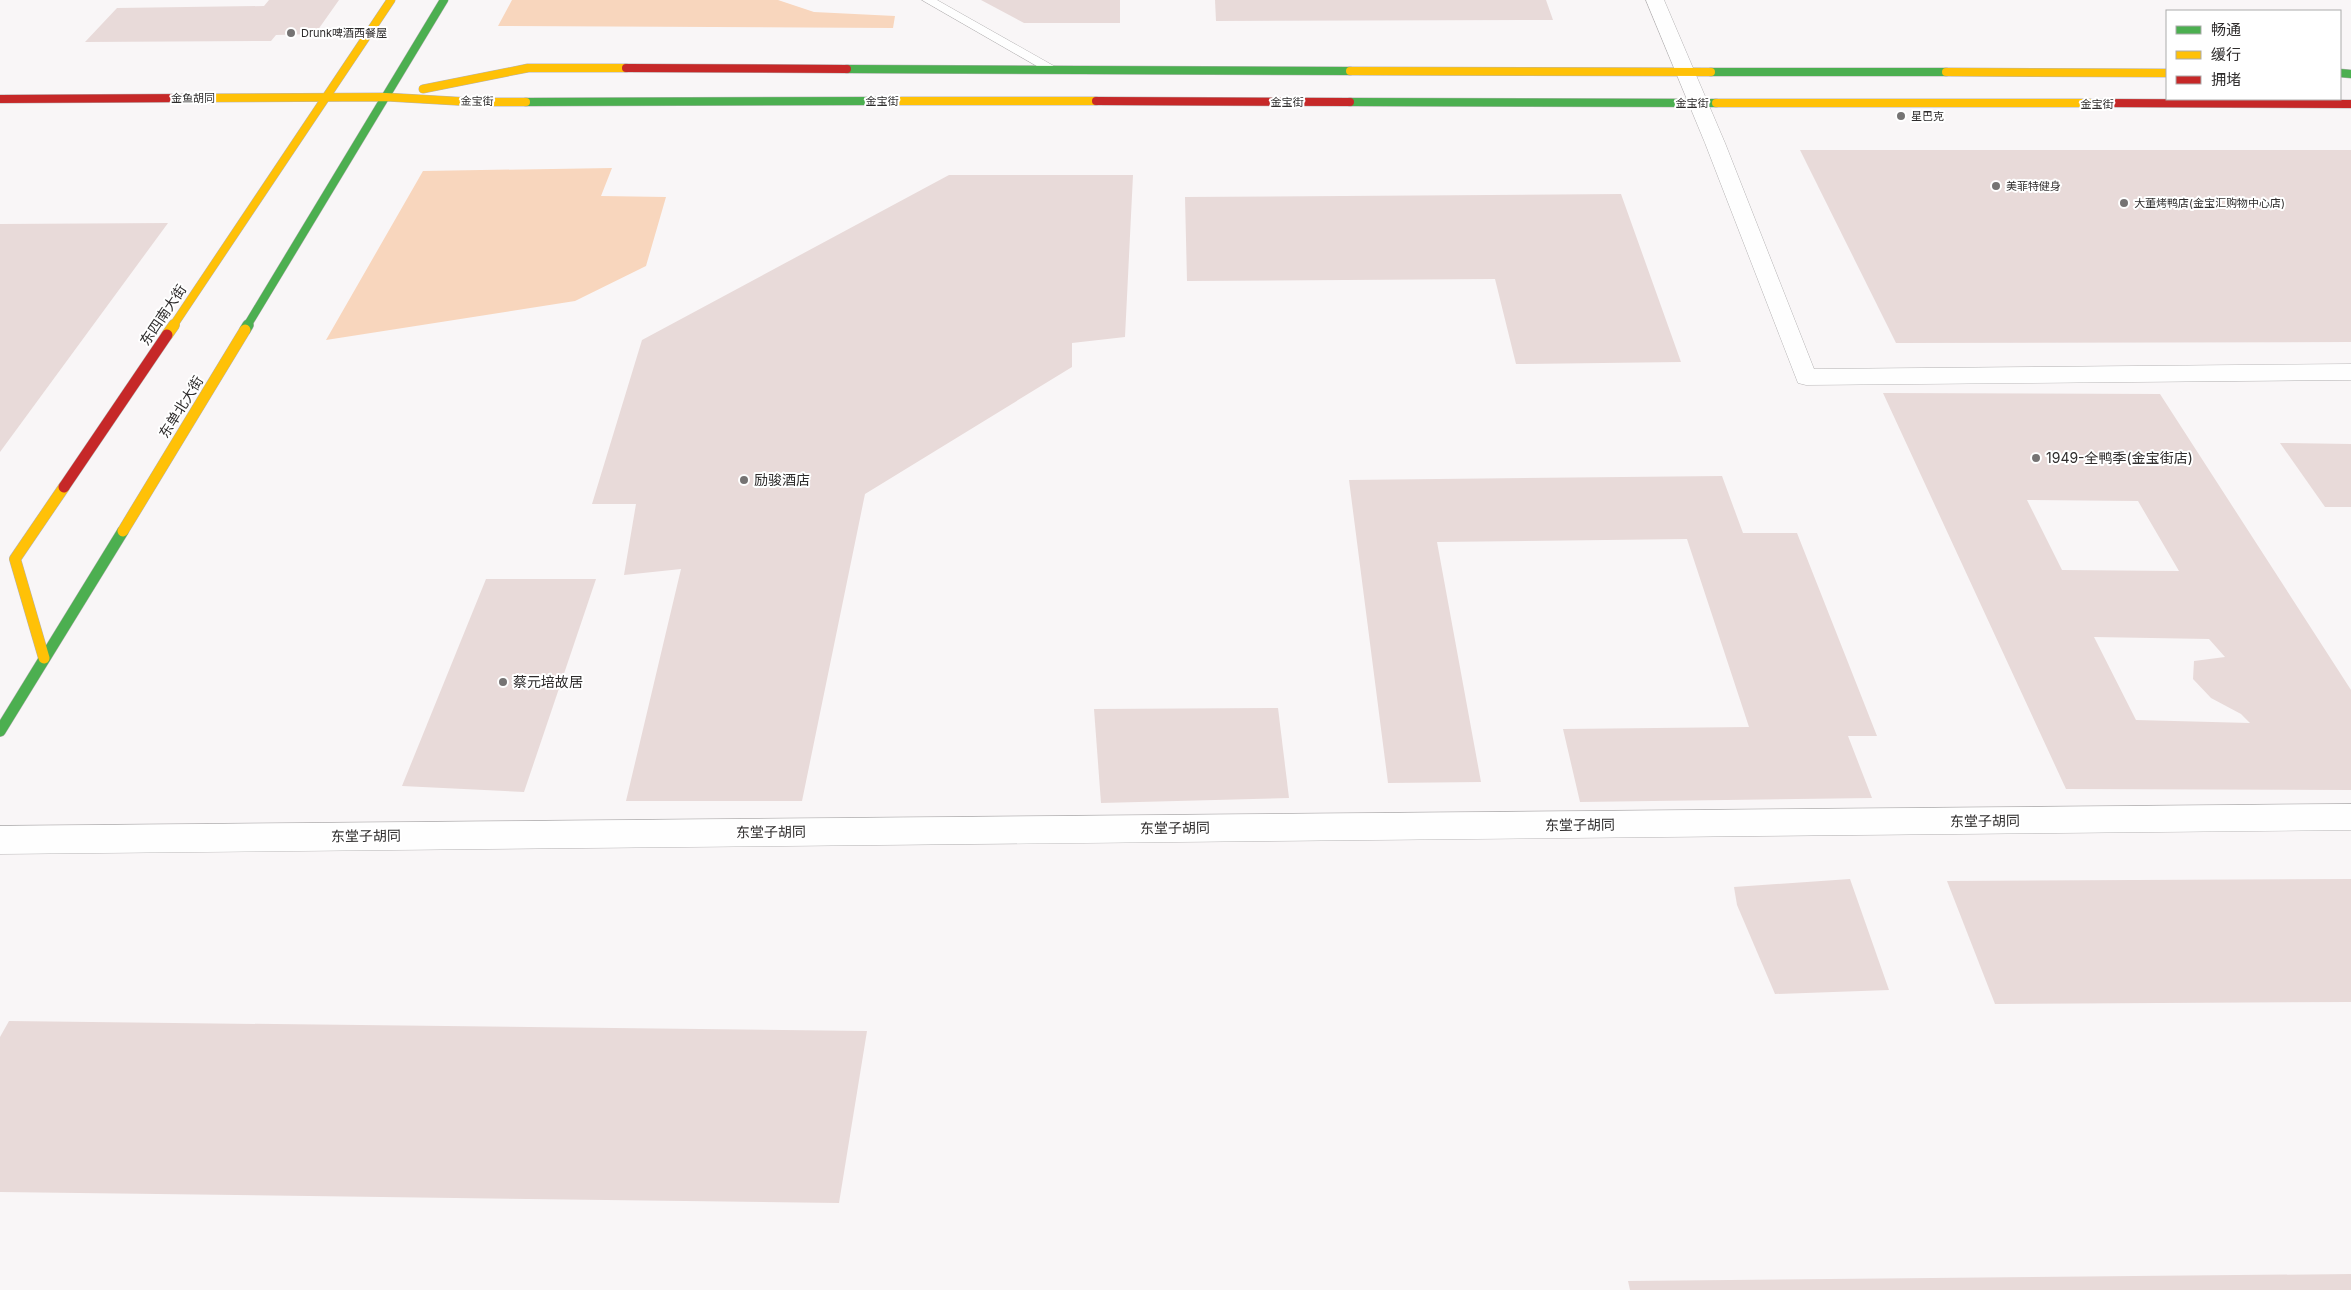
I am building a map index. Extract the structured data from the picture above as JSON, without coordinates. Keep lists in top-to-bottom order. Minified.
{"streets":{"main road":["金鱼胡同","金宝街","东四南大街","东单北大街"],"street":["东堂子胡同"]},"crossings":[["金鱼胡同","金宝街"],["金鱼胡同","东四南大街"],["金鱼胡同","东单北大街"],["金宝街","东单北大街"],["东四南大街","东单北大街"]],"places":["Drunk啤酒西餐屋","星巴克","美菲特健身","大董烤鸭店(金宝汇购物中心店)","1949-全鸭季(金宝街店)","励骏酒店","蔡元培故居"],"legend":["畅通","缓行","拥堵"]}
